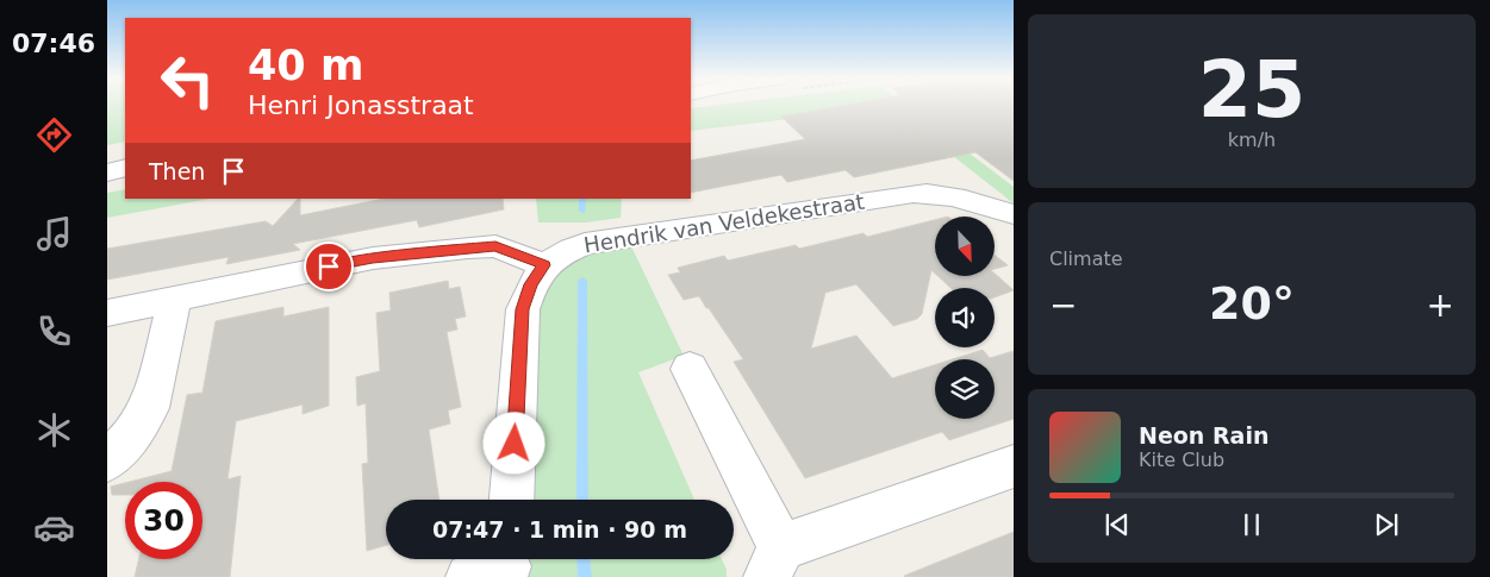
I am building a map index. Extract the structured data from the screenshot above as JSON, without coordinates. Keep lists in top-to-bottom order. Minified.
{"streets":{"street":["Hendrik van Veldekestraat"]},"north":"bottom right","page":{"tabs":"07:46","tile":[["25","km/h"],"Climate"],"turn":["40 m","Henri Jonasstraat"],"then":"Then","heat":["−","20°","+"],"song":["Neon Rain","Kite Club"],"limit":"30","trip":"07:47 · 1 min · 90 m"}}
